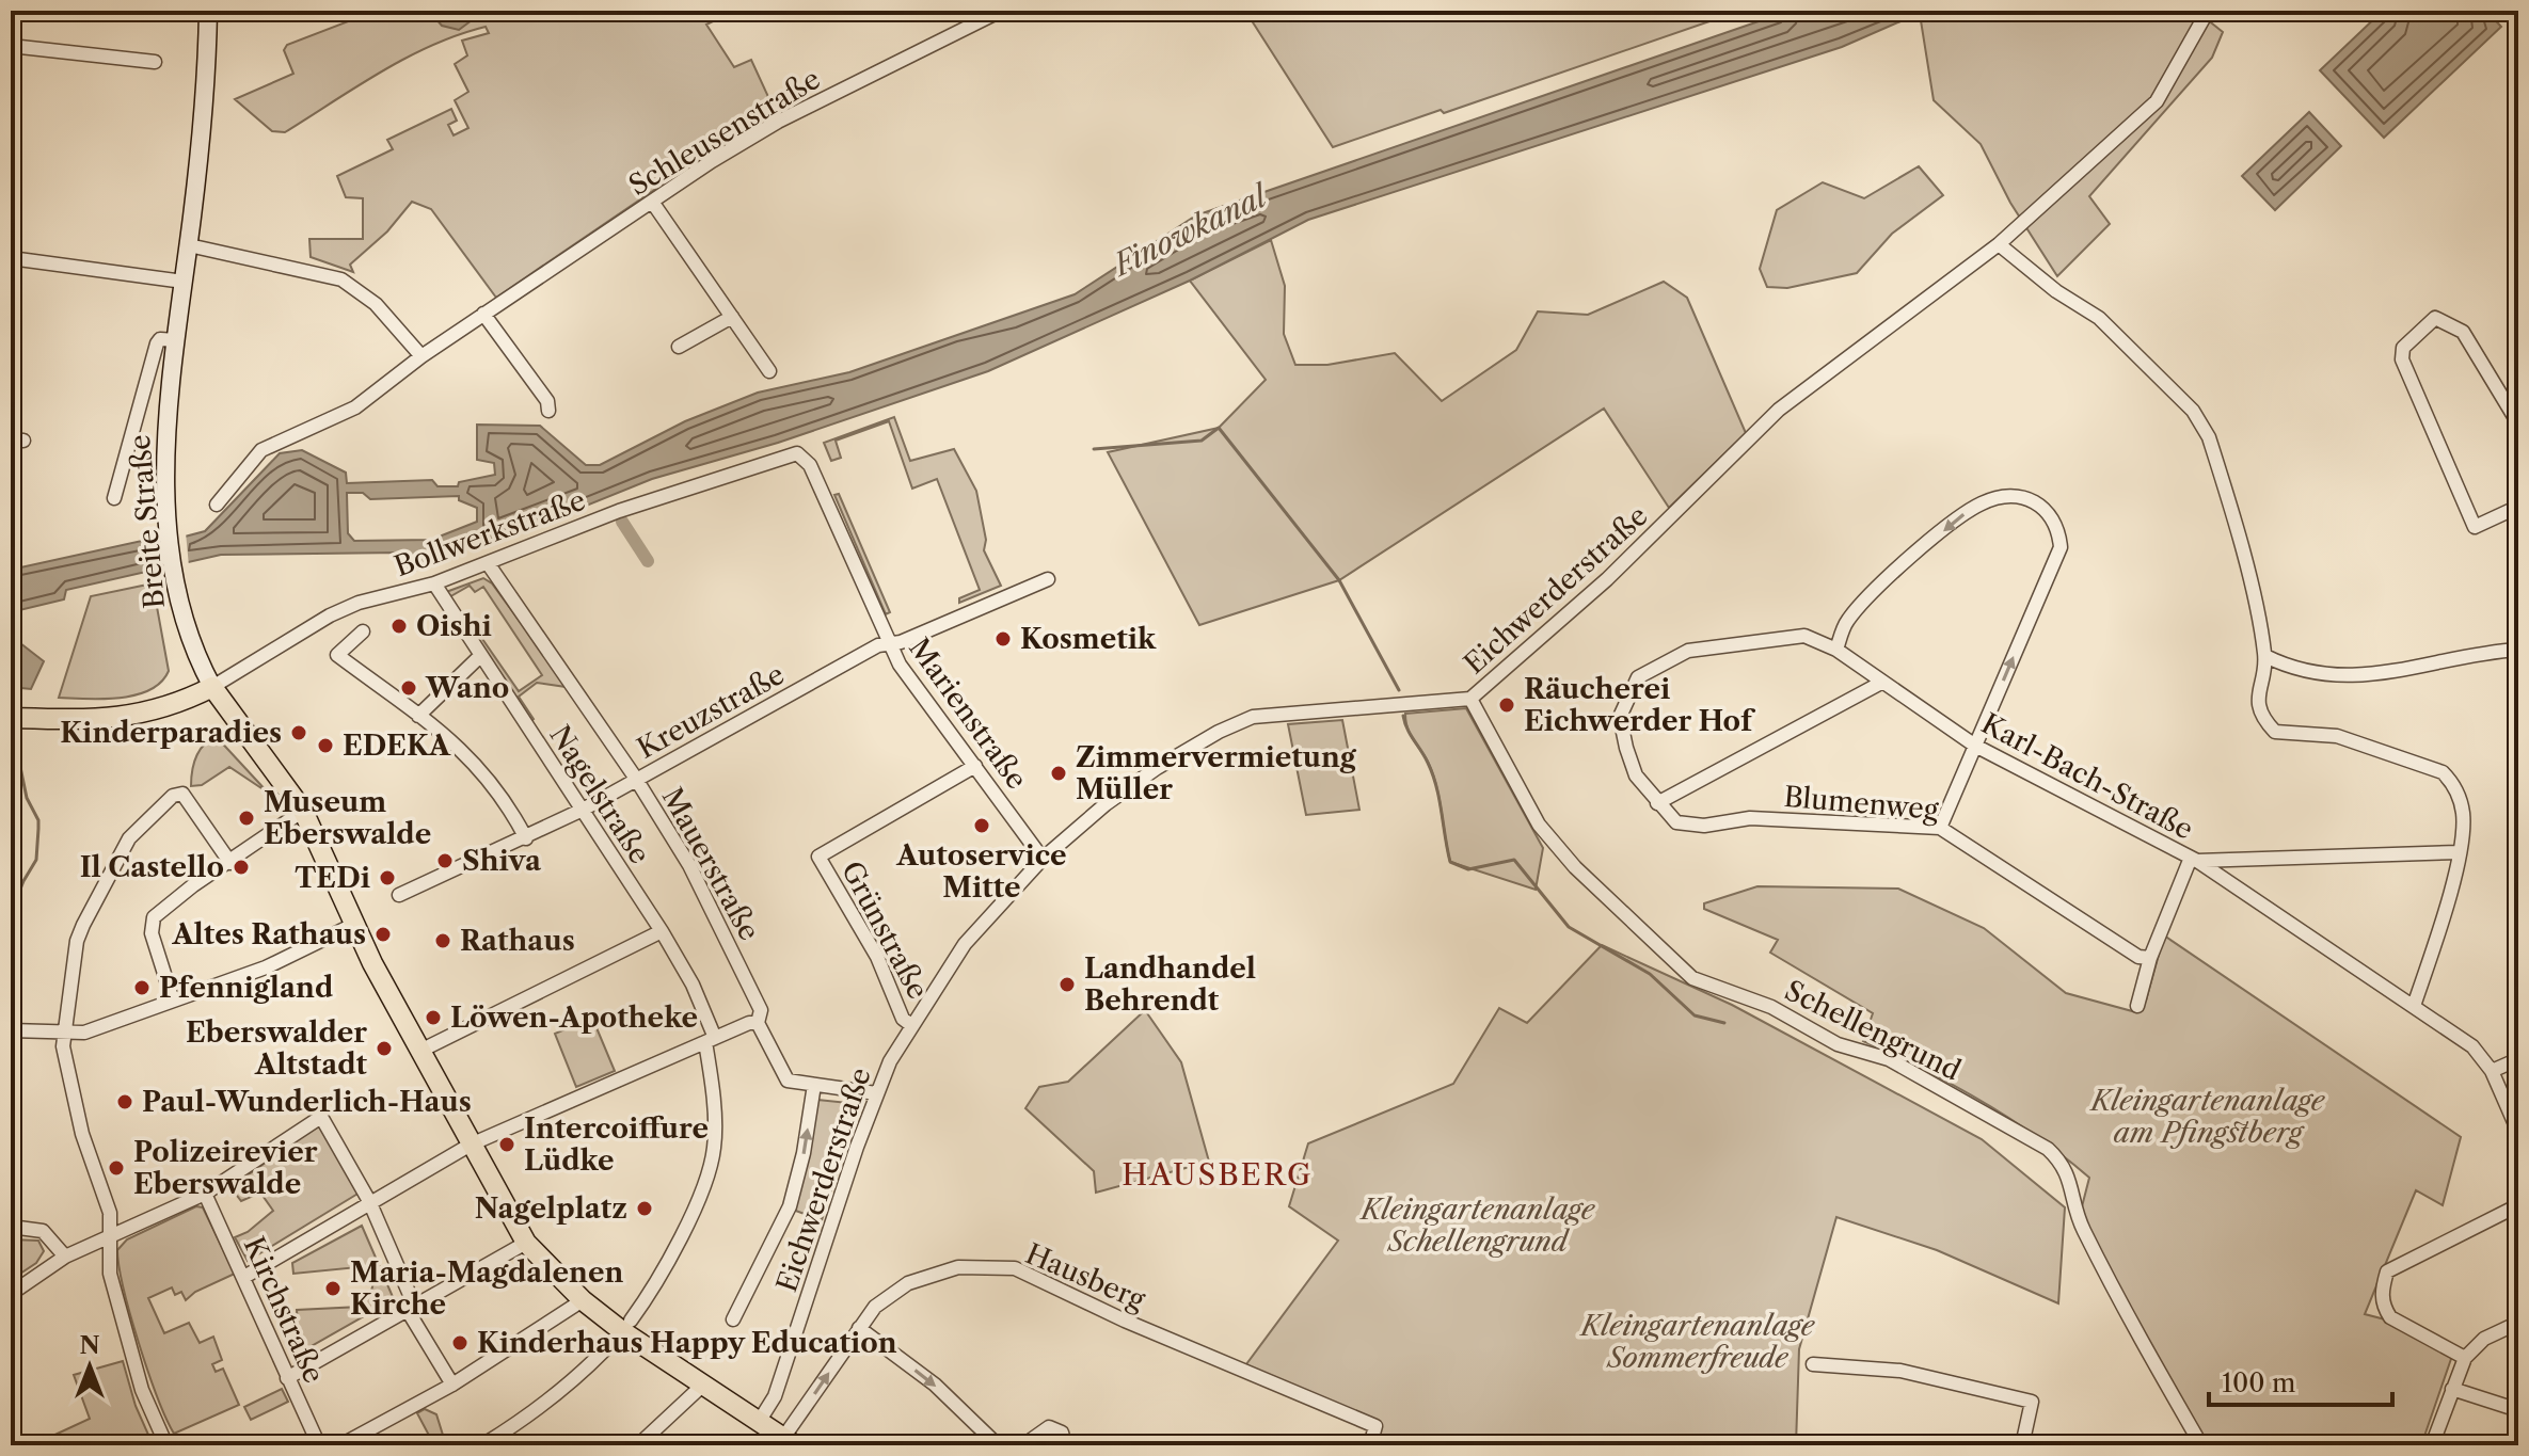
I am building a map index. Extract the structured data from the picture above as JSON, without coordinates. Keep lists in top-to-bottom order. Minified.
{"streets":{"main road":["Breite Straße"],"street":["Schleusenstraße","Bollwerkstraße","Eichwerderstraße","Kreuzstraße","Marienstraße","Karl-Bach-Straße","Nagelstraße","Blumenweg","Mauerstraße","Grünstraße","Schellengrund","Hausberg","Kirchstraße"]},"crossings":[["Breite Straße","Bollwerkstraße"],["Breite Straße","Eichwerderstraße"],["Breite Straße","Nagelstraße"],["Breite Straße","Hausberg"],["Bollwerkstraße","Marienstraße"],["Bollwerkstraße","Nagelstraße"],["Bollwerkstraße","Mauerstraße"],["Eichwerderstraße","Marienstraße"],["Eichwerderstraße","Mauerstraße"],["Eichwerderstraße","Grünstraße"],["Eichwerderstraße","Schellengrund"],["Kreuzstraße","Marienstraße"],["Kreuzstraße","Nagelstraße"],["Kreuzstraße","Mauerstraße"],["Marienstraße","Grünstraße"],["Karl-Bach-Straße","Blumenweg"]],"districts":["HAUSBERG"],"water":["Finowkanal"],"parks":["Kleingartenanlage am Pfingstberg","Kleingartenanlage Schellengrund","Kleingartenanlage Sommerfreude"],"places":["Oishi","Kosmetik","Wano","Räucherei Eichwerder Hof","Kinderparadies","EDEKA","Zimmervermietung Müller","Museum Eberswalde","Autoservice Mitte","Shiva","Il Castello","TEDi","Altes Rathaus","Rathaus","Landhandel Behrendt","Pfennigland","Löwen-Apotheke","Eberswalder Altstadt","Paul-Wunderlich-Haus","Intercoiffure Lüdke","Polizeirevier Eberswalde","Nagelplatz","Maria-Magdalenen Kirche","Kinderhaus Happy Education"],"scale_bar":"100 m","north":"top"}
